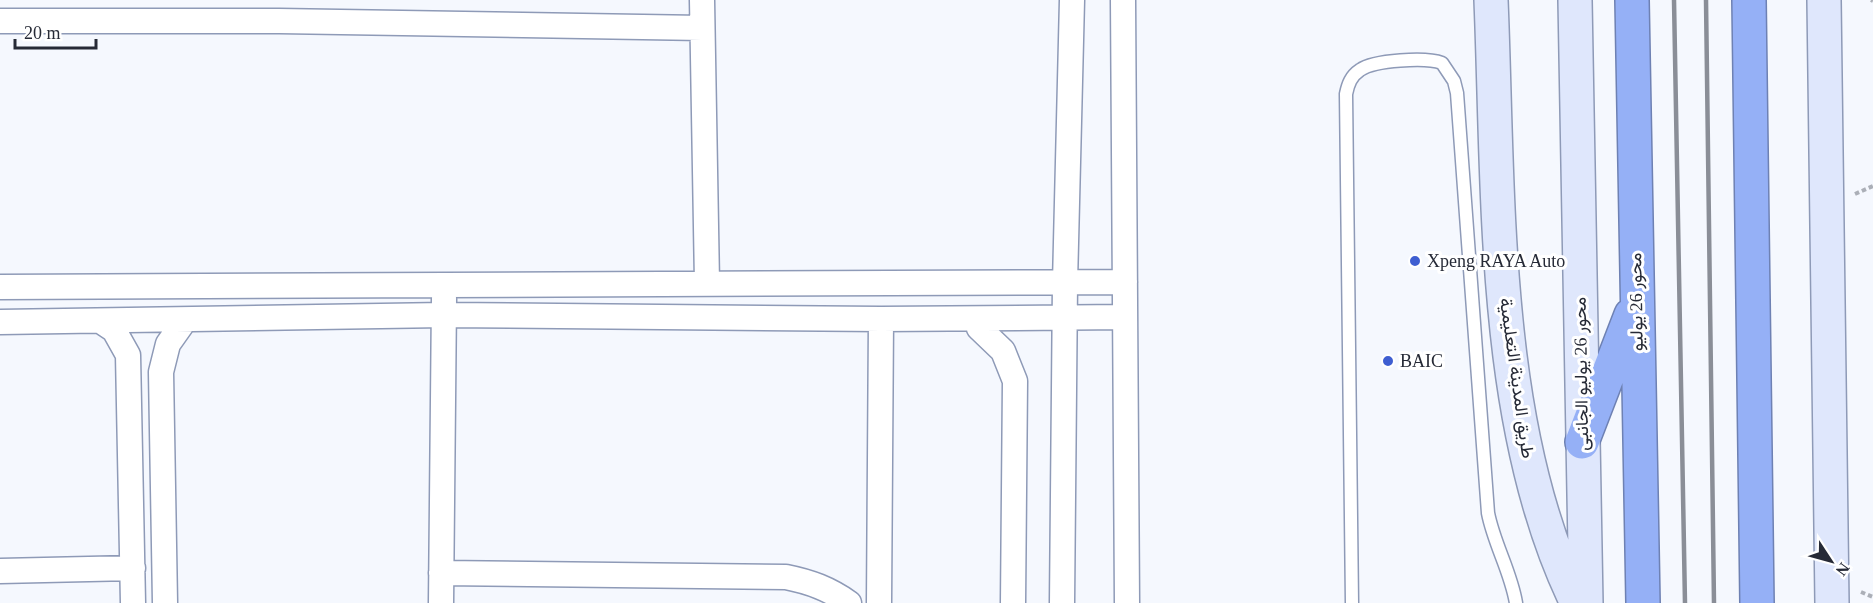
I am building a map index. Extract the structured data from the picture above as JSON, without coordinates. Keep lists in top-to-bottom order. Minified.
{"streets":{"highway":["محور 26 يوليو"],"main road":["محور 26 يوليو الجانبى","طريق المدينة التعليمية"]},"places":["Xpeng RAYA Auto","BAIC"],"scale_bar":"20 m","north":"bottom right"}
